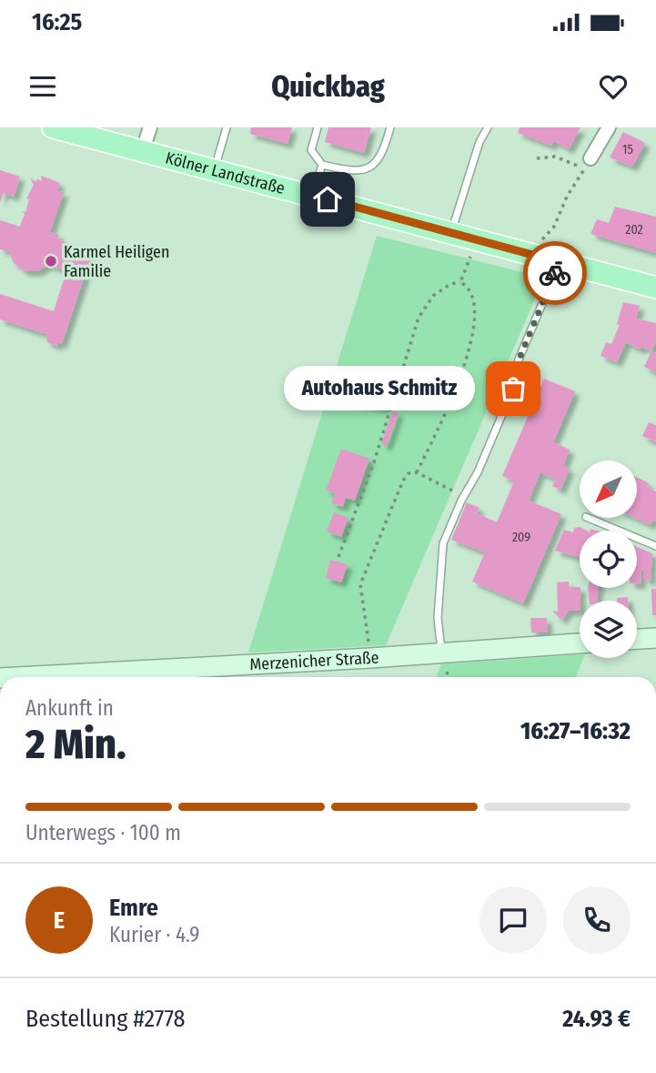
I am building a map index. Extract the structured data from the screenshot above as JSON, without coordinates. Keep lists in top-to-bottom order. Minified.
{"streets":{"main road":["Kölner Landstraße"],"street":["Merzenicher Straße"]},"places":["Karmel Heiligen Familie","Autohaus Schmitz"],"house_numbers":["15","202","209"],"north":"bottom left","page":{"status":"16:25","header":"Quickbag","bubble":"Autohaus Schmitz","heading":["2 Min.","Ankunft in","16:27–16:32"],"panel":["Emre","Kurier · 4.9","Bestellung #2778","24.93 €"],"bar":"Unterwegs · 100 m","round":"E"}}
